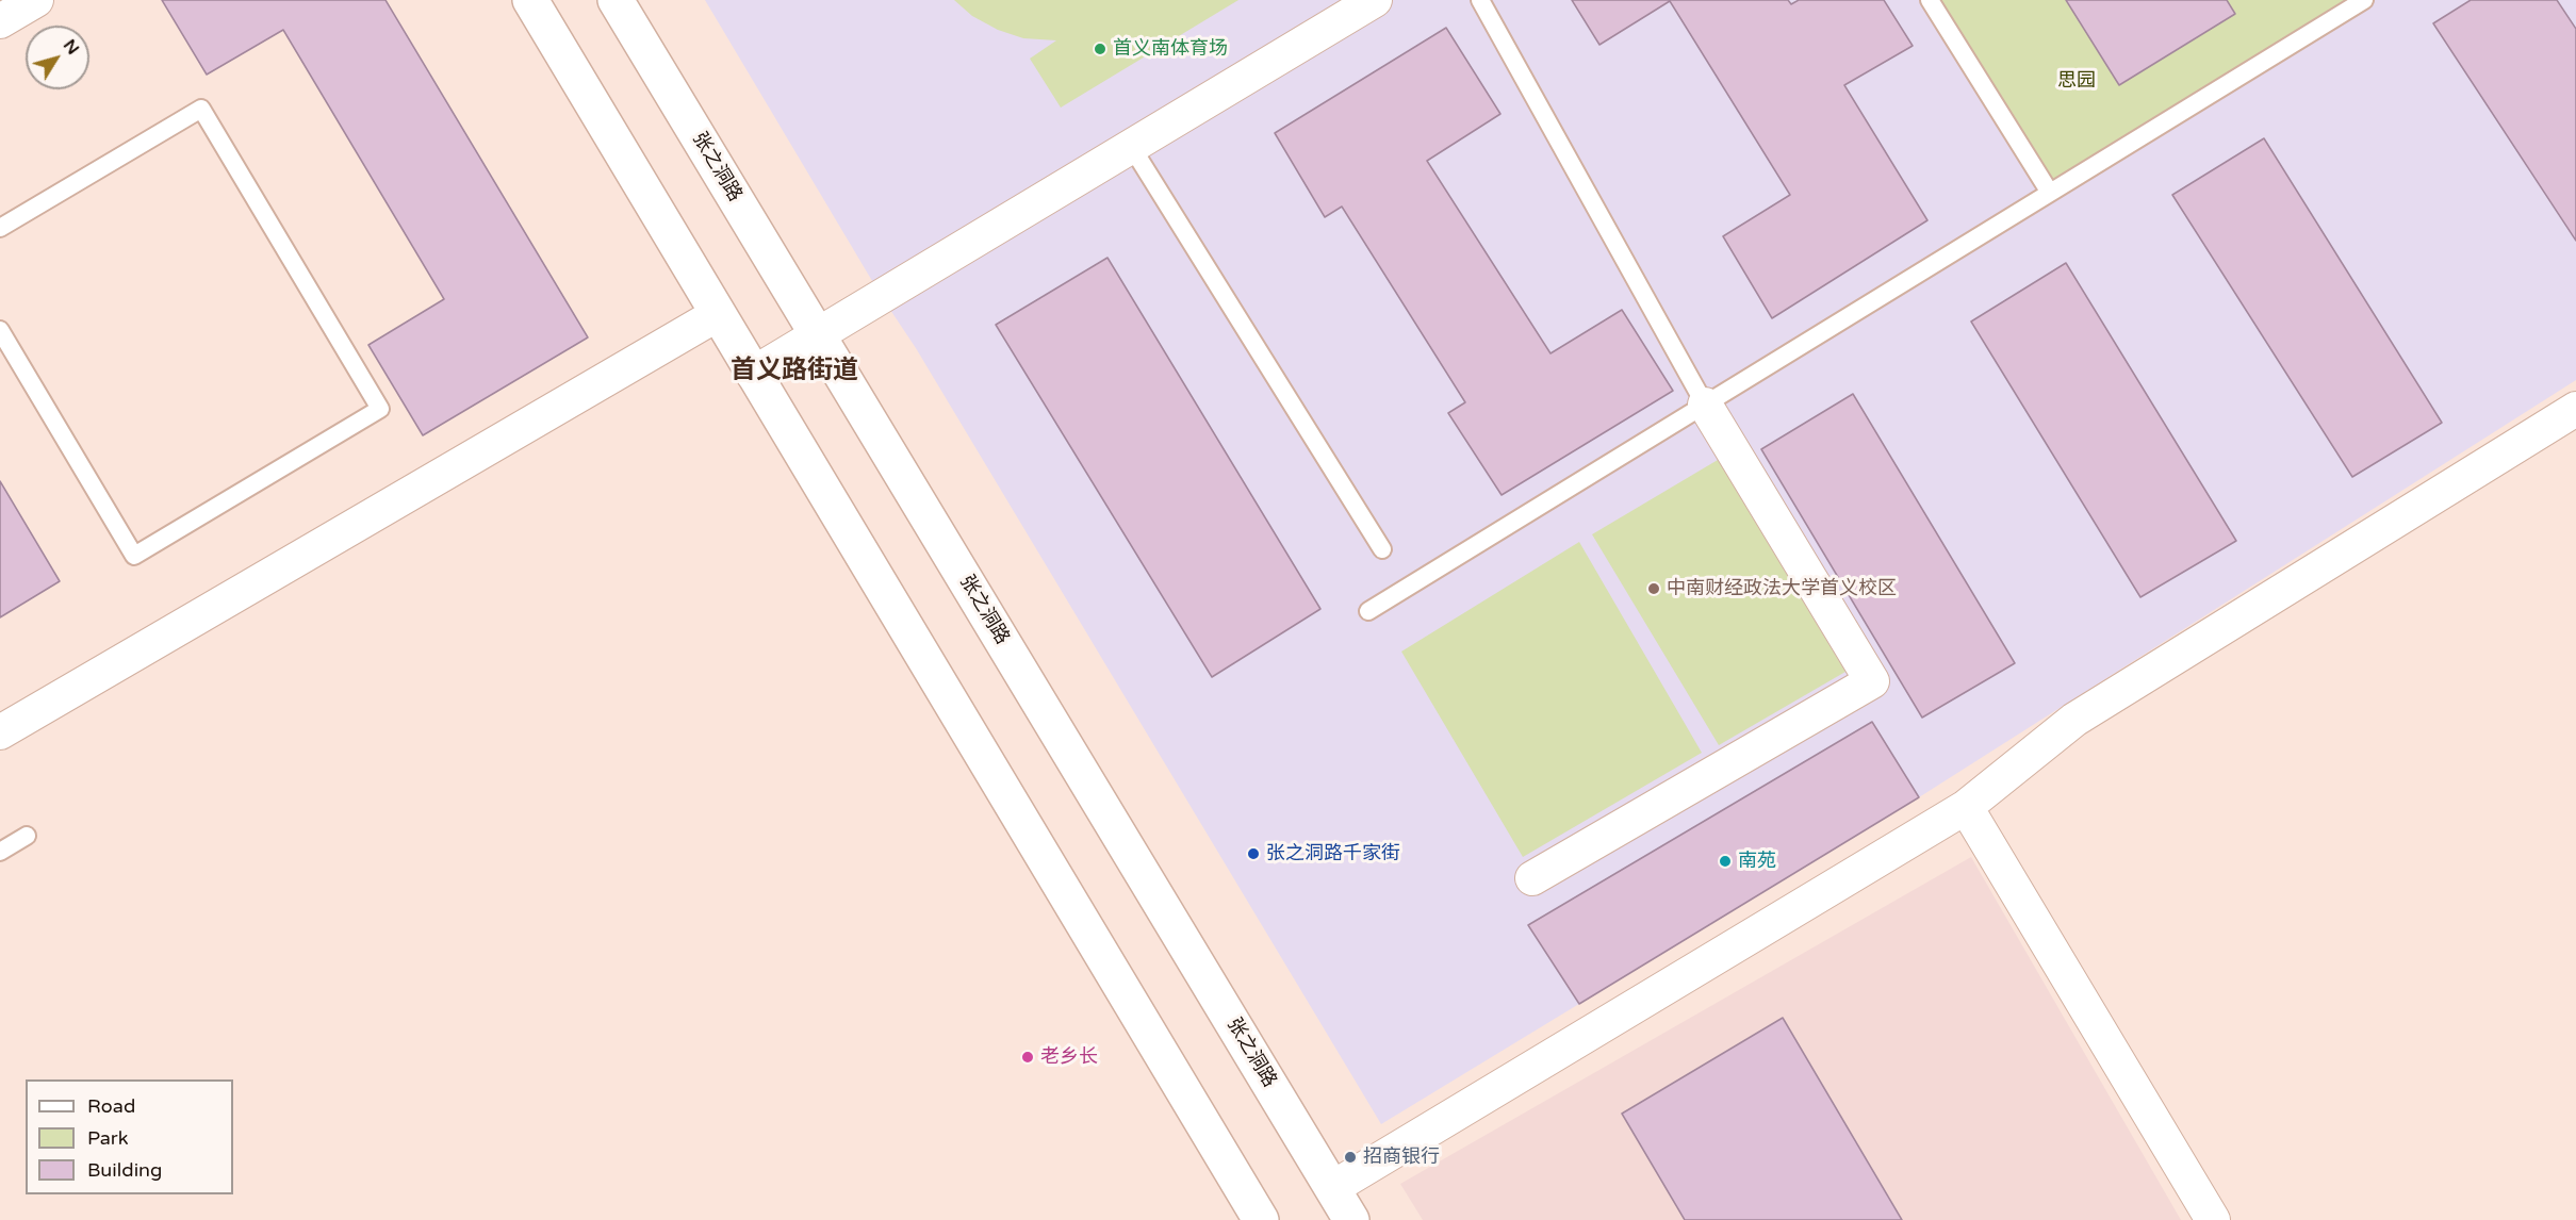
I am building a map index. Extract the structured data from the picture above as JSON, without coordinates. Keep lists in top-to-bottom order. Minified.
{"streets":{"main road":["张之洞路"]},"districts":["首义路街道"],"parks":["思园"],"places":["首义南体育场","中南财经政法大学首义校区","张之洞路千家街","南苑","老乡长","招商银行"],"legend":["Road","Park","Building"],"north":"top right"}
